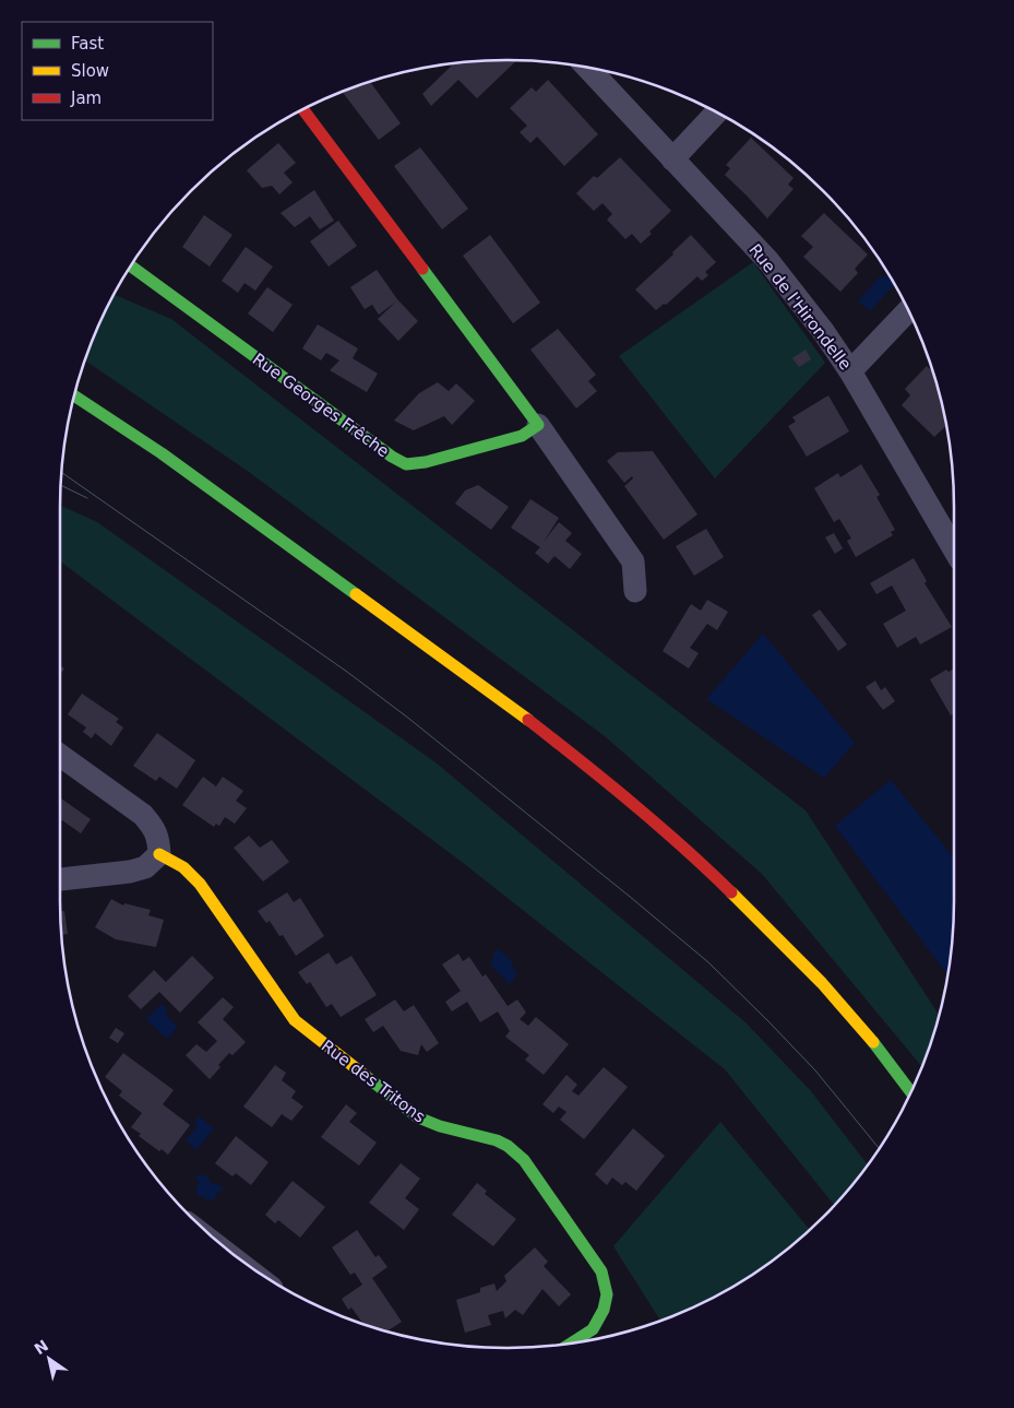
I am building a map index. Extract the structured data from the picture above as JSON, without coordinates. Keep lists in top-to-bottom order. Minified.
{"streets":{"street":["Rue de l'Hirondelle","Rue Georges Frêche","Rue des Tritons"]},"legend":["Fast","Slow","Jam"],"north":"top left"}
